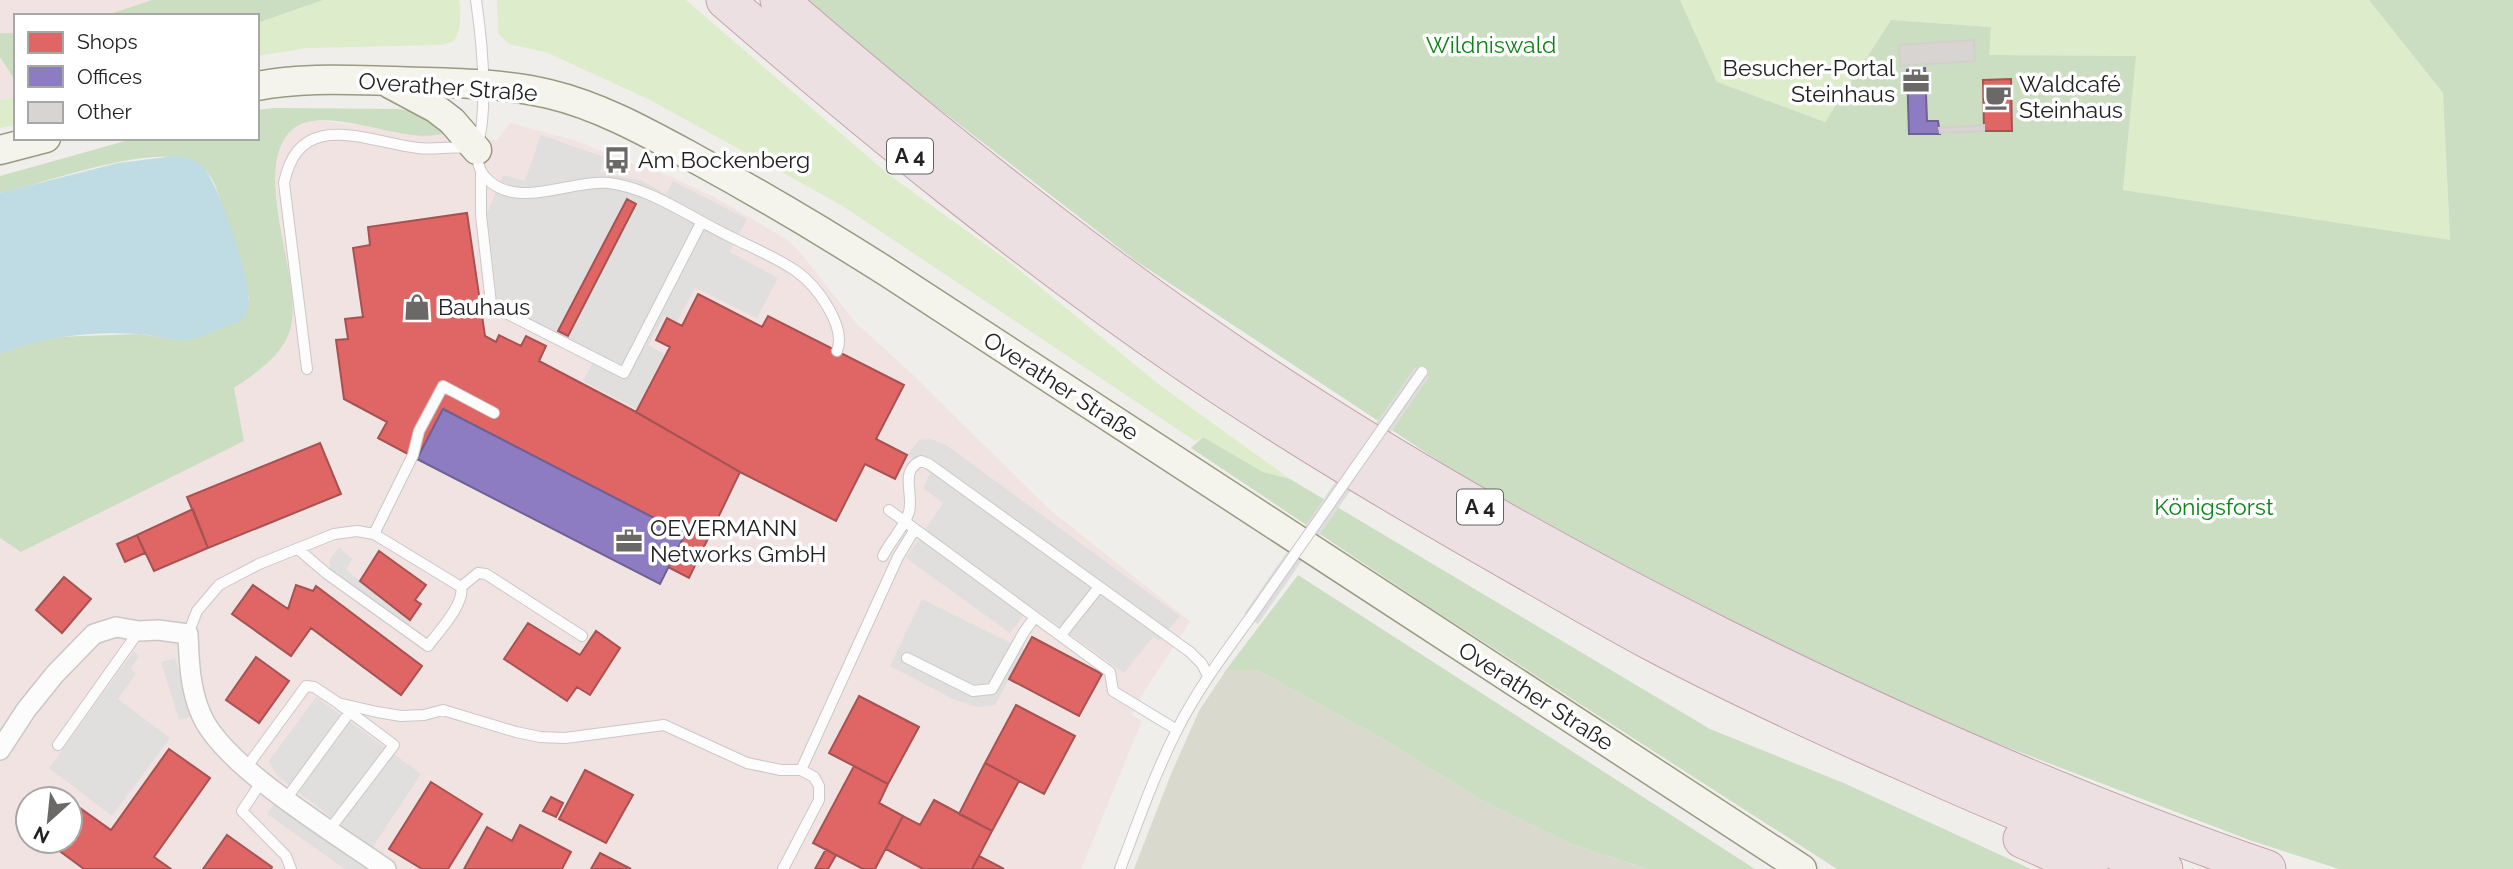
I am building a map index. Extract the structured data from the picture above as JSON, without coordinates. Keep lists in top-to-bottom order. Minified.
{"streets":{"highway":["A 4"],"main road":["Overather Straße"]},"parks":["Wildniswald","Königsforst"],"places":{"office":["Besucher-Portal Steinhaus","OEVERMANN Networks GmbH"],"cafe":["Waldcafé Steinhaus"],"bus stop":["Am Bockenberg"],"shop":["Bauhaus"]},"legend":["Shops","Offices","Other"],"north":"bottom left"}
